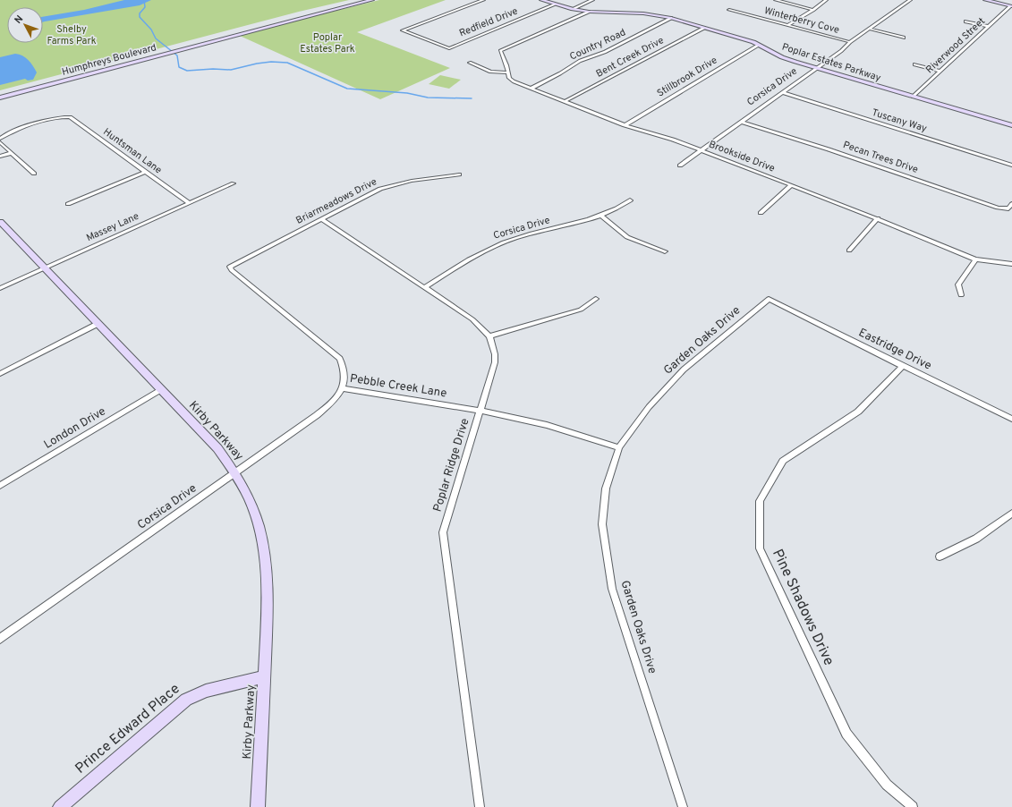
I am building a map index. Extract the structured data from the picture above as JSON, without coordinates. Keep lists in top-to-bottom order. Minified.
{"streets":{"main road":["Humphreys Boulevard","Poplar Estates Parkway","Kirby Parkway","Prince Edward Place"],"street":["Winterberry Cove","Redfield Drive","Country Road","Riverwood Street","Bent Creek Drive","Stillbrook Drive","Corsica Drive","Tuscany Way","Huntsman Lane","Brookside Drive","Pecan Trees Drive","Briarmeadows Drive","Massey Lane","Garden Oaks Drive","Eastridge Drive","Pebble Creek Lane","London Drive","Poplar Ridge Drive","Pine Shadows Drive"]},"crossings":[["Winterberry Cove","Corsica Drive"],["Redfield Drive","Poplar Estates Parkway"],["Country Road","Poplar Estates Parkway"],["Country Road","Brookside Drive"],["Riverwood Street","Poplar Estates Parkway"],["Bent Creek Drive","Poplar Estates Parkway"],["Bent Creek Drive","Brookside Drive"],["Poplar Estates Parkway","Stillbrook Drive"],["Poplar Estates Parkway","Corsica Drive"],["Stillbrook Drive","Brookside Drive"],["Corsica Drive","Tuscany Way"],["Corsica Drive","Brookside Drive"],["Corsica Drive","Pecan Trees Drive"],["Corsica Drive","Pebble Creek Lane"],["Corsica Drive","Kirby Parkway"],["Corsica Drive","Poplar Ridge Drive"],["Huntsman Lane","Massey Lane"],["Briarmeadows Drive","Pebble Creek Lane"],["Briarmeadows Drive","Poplar Ridge Drive"],["Massey Lane","Kirby Parkway"],["Garden Oaks Drive","Eastridge Drive"],["Garden Oaks Drive","Pebble Creek Lane"],["Eastridge Drive","Pine Shadows Drive"],["Pebble Creek Lane","Poplar Ridge Drive"],["London Drive","Kirby Parkway"],["Kirby Parkway","Prince Edward Place"]],"parks":["Shelby Farms Park","Poplar Estates Park"],"north":"top left"}
